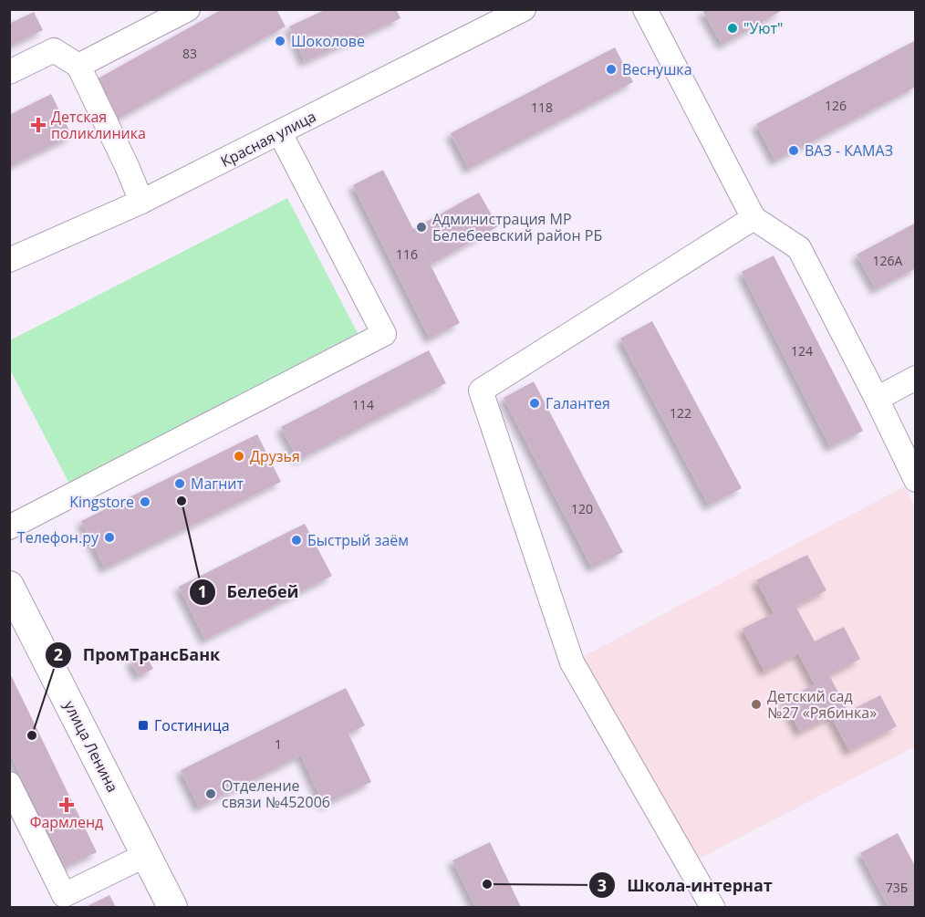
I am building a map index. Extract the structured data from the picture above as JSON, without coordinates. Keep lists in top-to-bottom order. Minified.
{"streets":{"main road":["улица Ленина"],"street":["Красная улица"]},"places":{"other":["\"Уют\"","Шоколове","Веснушка","ВАЗ - КАМАЗ","Администрация МР Белебеевский район РБ","Галантея","Друзья","Магнит","Белебей","Kingstore","Телефон.ру","Быстрый заём","Детский сад №27 «Рябинка»","ПромТрансБанк","Отделение связи №452006","Школа-интернат"],"health":["Детская поликлиника","Фармленд"],"transit":["Гостиница"]},"house_numbers":["83","126","118","116","126А","124","114","122","120","1","73Б"]}
